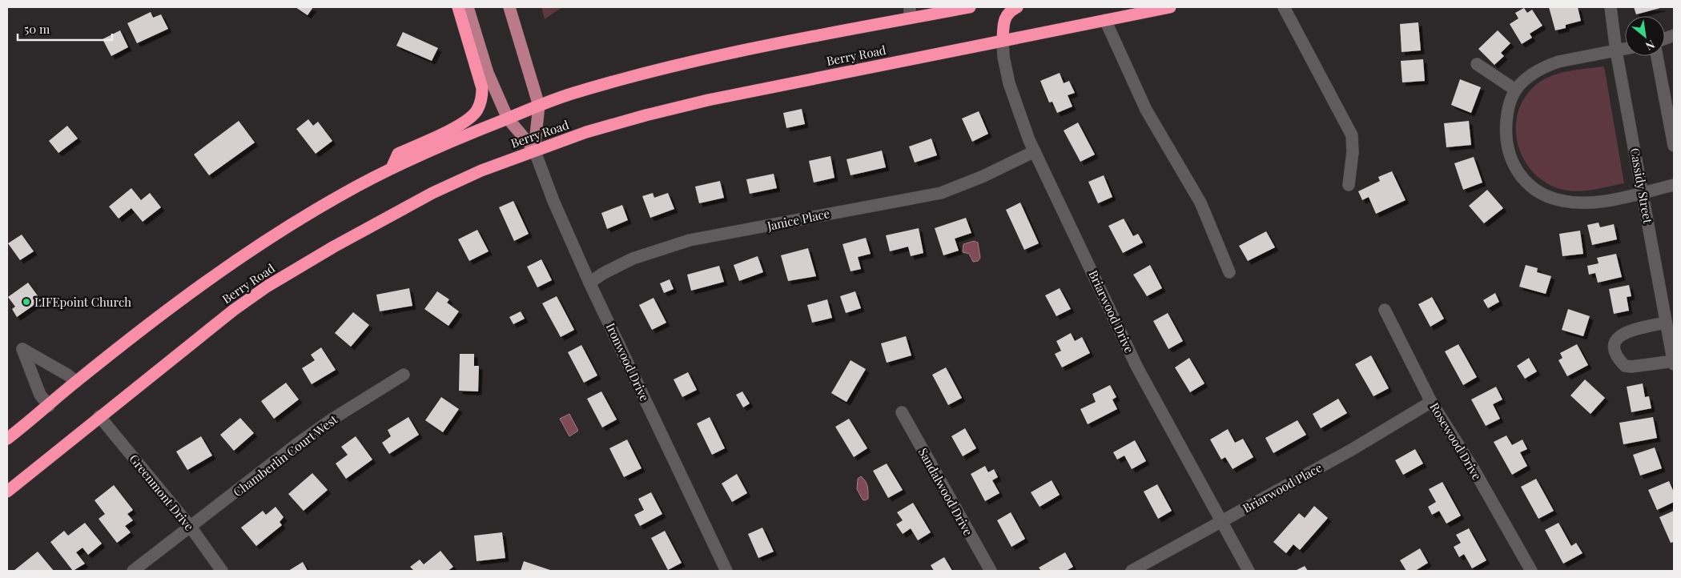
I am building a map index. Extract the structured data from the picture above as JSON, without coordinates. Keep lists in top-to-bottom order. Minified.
{"streets":{"highway":["Berry Road"],"street":["Cassidy Street","Janice Place","Briarwood Drive","Ironwood Drive","Rosewood Drive","Chamberlin Court West","Briarwood Place","Sandalwood Drive","Greenmont Drive"]},"crossings":[["Berry Road","Briarwood Drive"],["Berry Road","Ironwood Drive"],["Berry Road","Greenmont Drive"],["Janice Place","Briarwood Drive"],["Janice Place","Ironwood Drive"],["Briarwood Drive","Briarwood Place"],["Rosewood Drive","Briarwood Place"],["Chamberlin Court West","Greenmont Drive"]],"places":["LIFEpoint Church"],"scale_bar":"50 m","north":"bottom right"}
